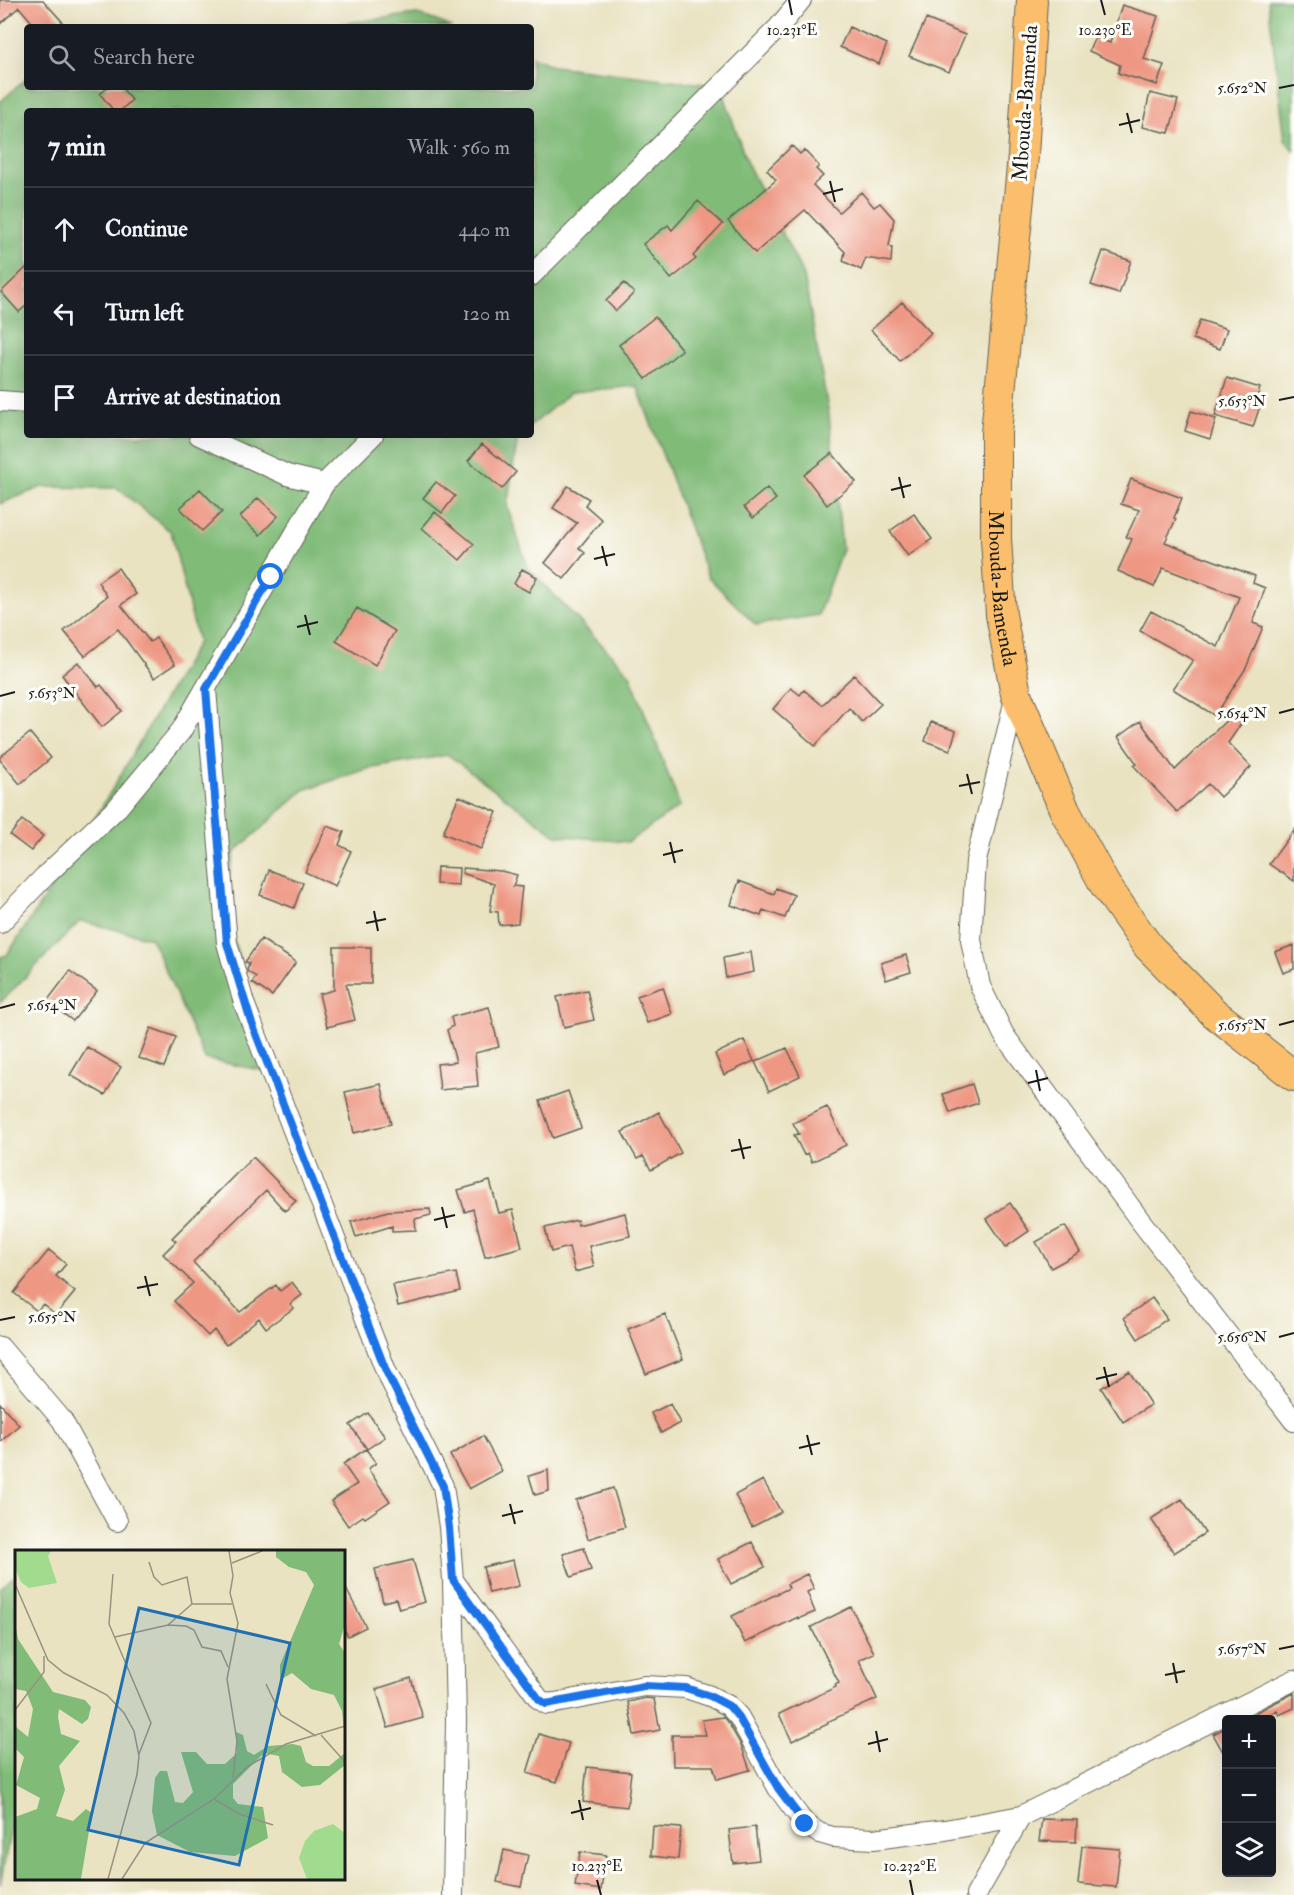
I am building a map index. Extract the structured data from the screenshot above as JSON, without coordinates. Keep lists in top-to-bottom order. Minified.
{"streets":{"highway":["Mbouda-Bamenda"]},"page":{"search":"Search here","heading":["7 min","Walk · 560 m"],"list":[["Continue","440 m"],["Turn left","120 m"],"Arrive at destination"],"map_buttons":["+","−"]},"coordinates":["10.231°E","10.230°E","5.652°N","5.653°N","5.654°N","5.655°N","5.656°N","5.657°N","10.233°E","10.232°E"]}
